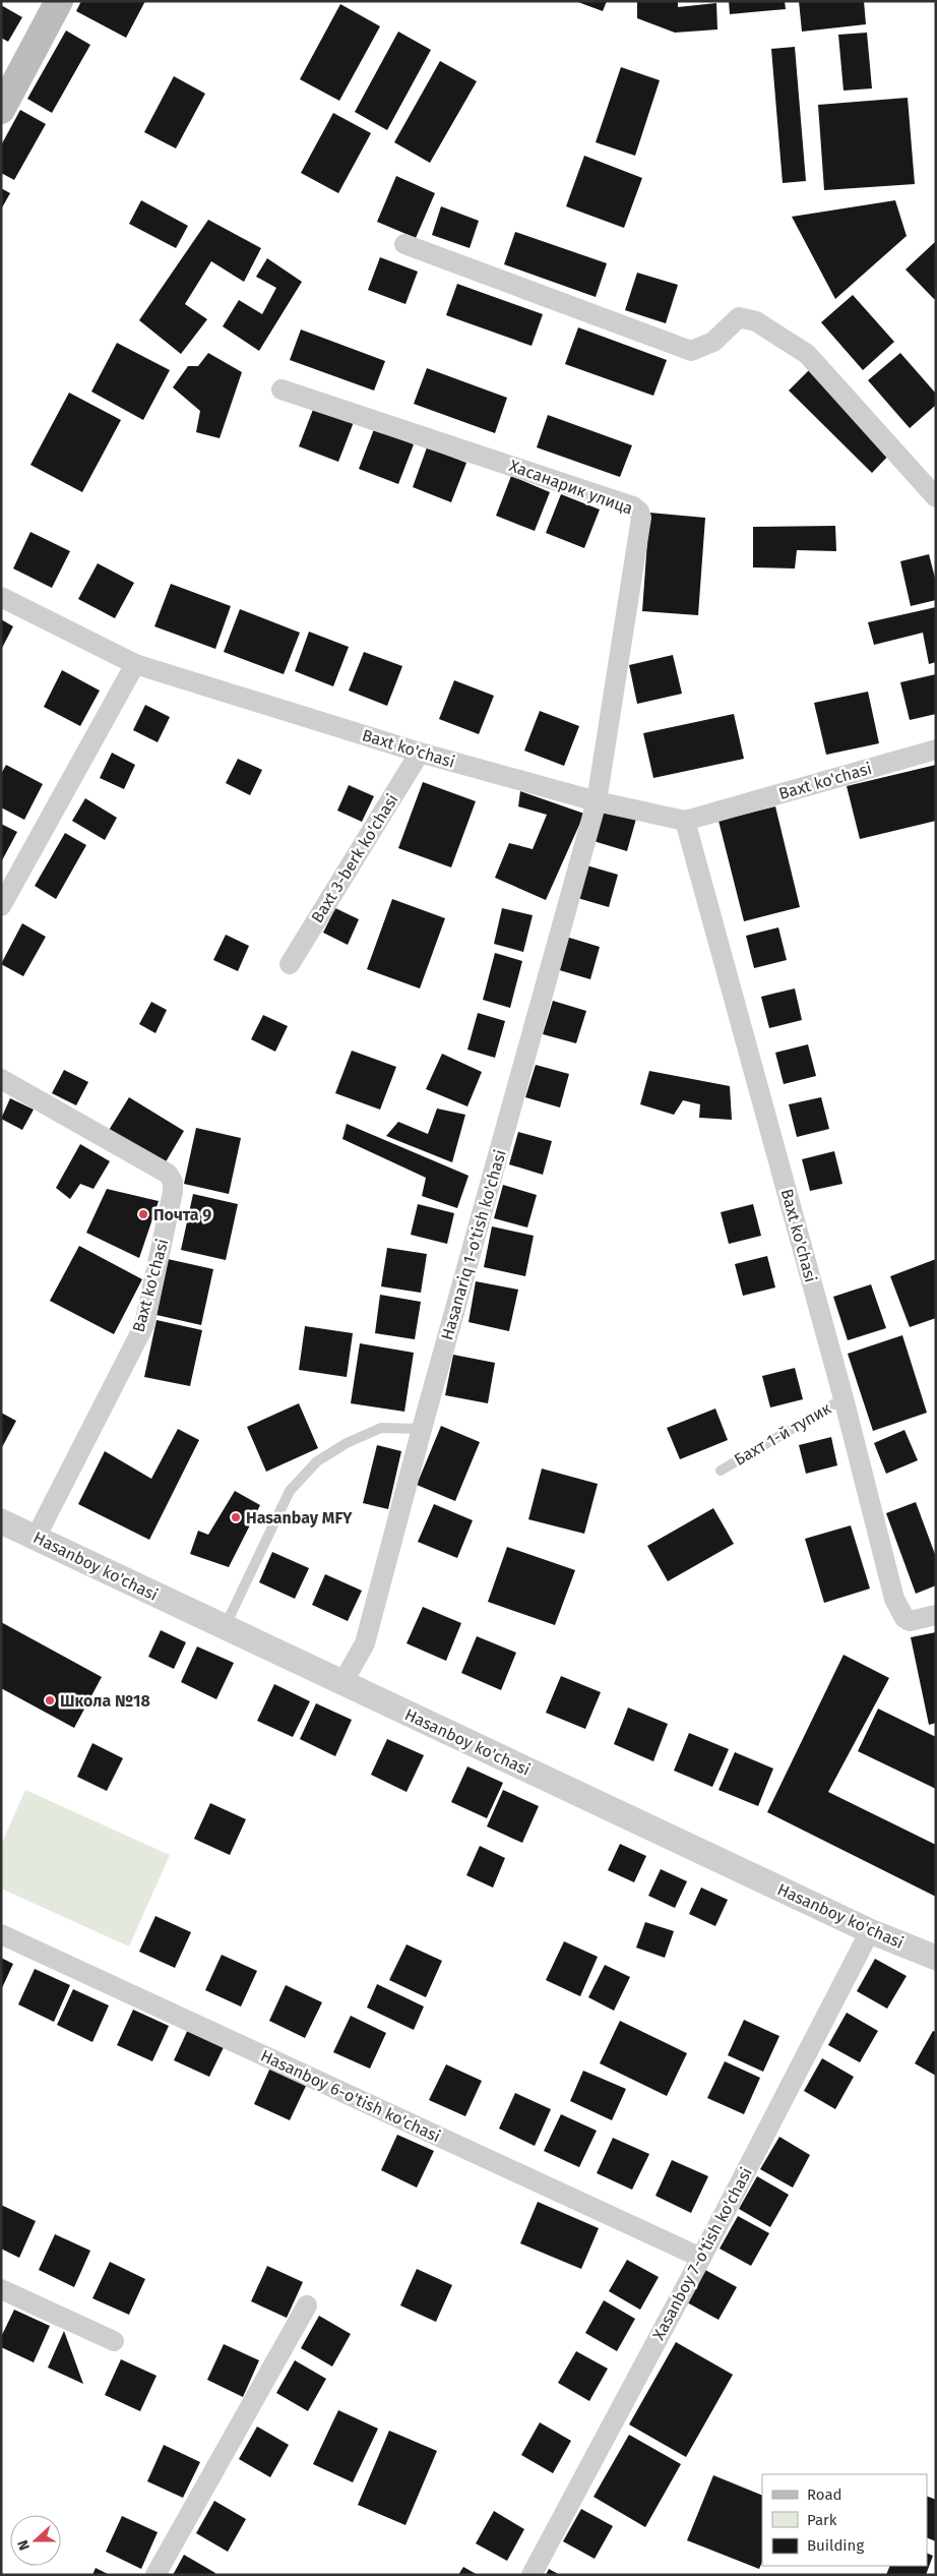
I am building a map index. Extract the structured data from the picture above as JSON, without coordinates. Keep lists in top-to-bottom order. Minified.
{"streets":{"street":["Хасанарик улица","Baxt ko'chasi","Baxt 3-berk ko'chasi","Hasanariq 1-o'tish ko'chasi","Hasanboy ko'chasi","Hasanboy 6-o'tish ko'chasi","Xasanboy 7-o'tish ko'chasi"],"lane":["Бахт 1-й тупик"]},"crossings":[["Хасанарик улица","Baxt ko'chasi"],["Хасанарик улица","Hasanariq 1-o'tish ko'chasi"],["Baxt ko'chasi","Baxt 3-berk ko'chasi"],["Baxt ko'chasi","Hasanariq 1-o'tish ko'chasi"],["Baxt ko'chasi","Бахт 1-й тупик"],["Baxt ko'chasi","Hasanboy ko'chasi"],["Hasanariq 1-o'tish ko'chasi","Hasanboy ko'chasi"],["Hasanboy ko'chasi","Xasanboy 7-o'tish ko'chasi"],["Hasanboy 6-o'tish ko'chasi","Xasanboy 7-o'tish ko'chasi"]],"places":["Почта 9","Hasanbay MFY","Школа №18"],"legend":["Road","Park","Building"],"north":"left"}
